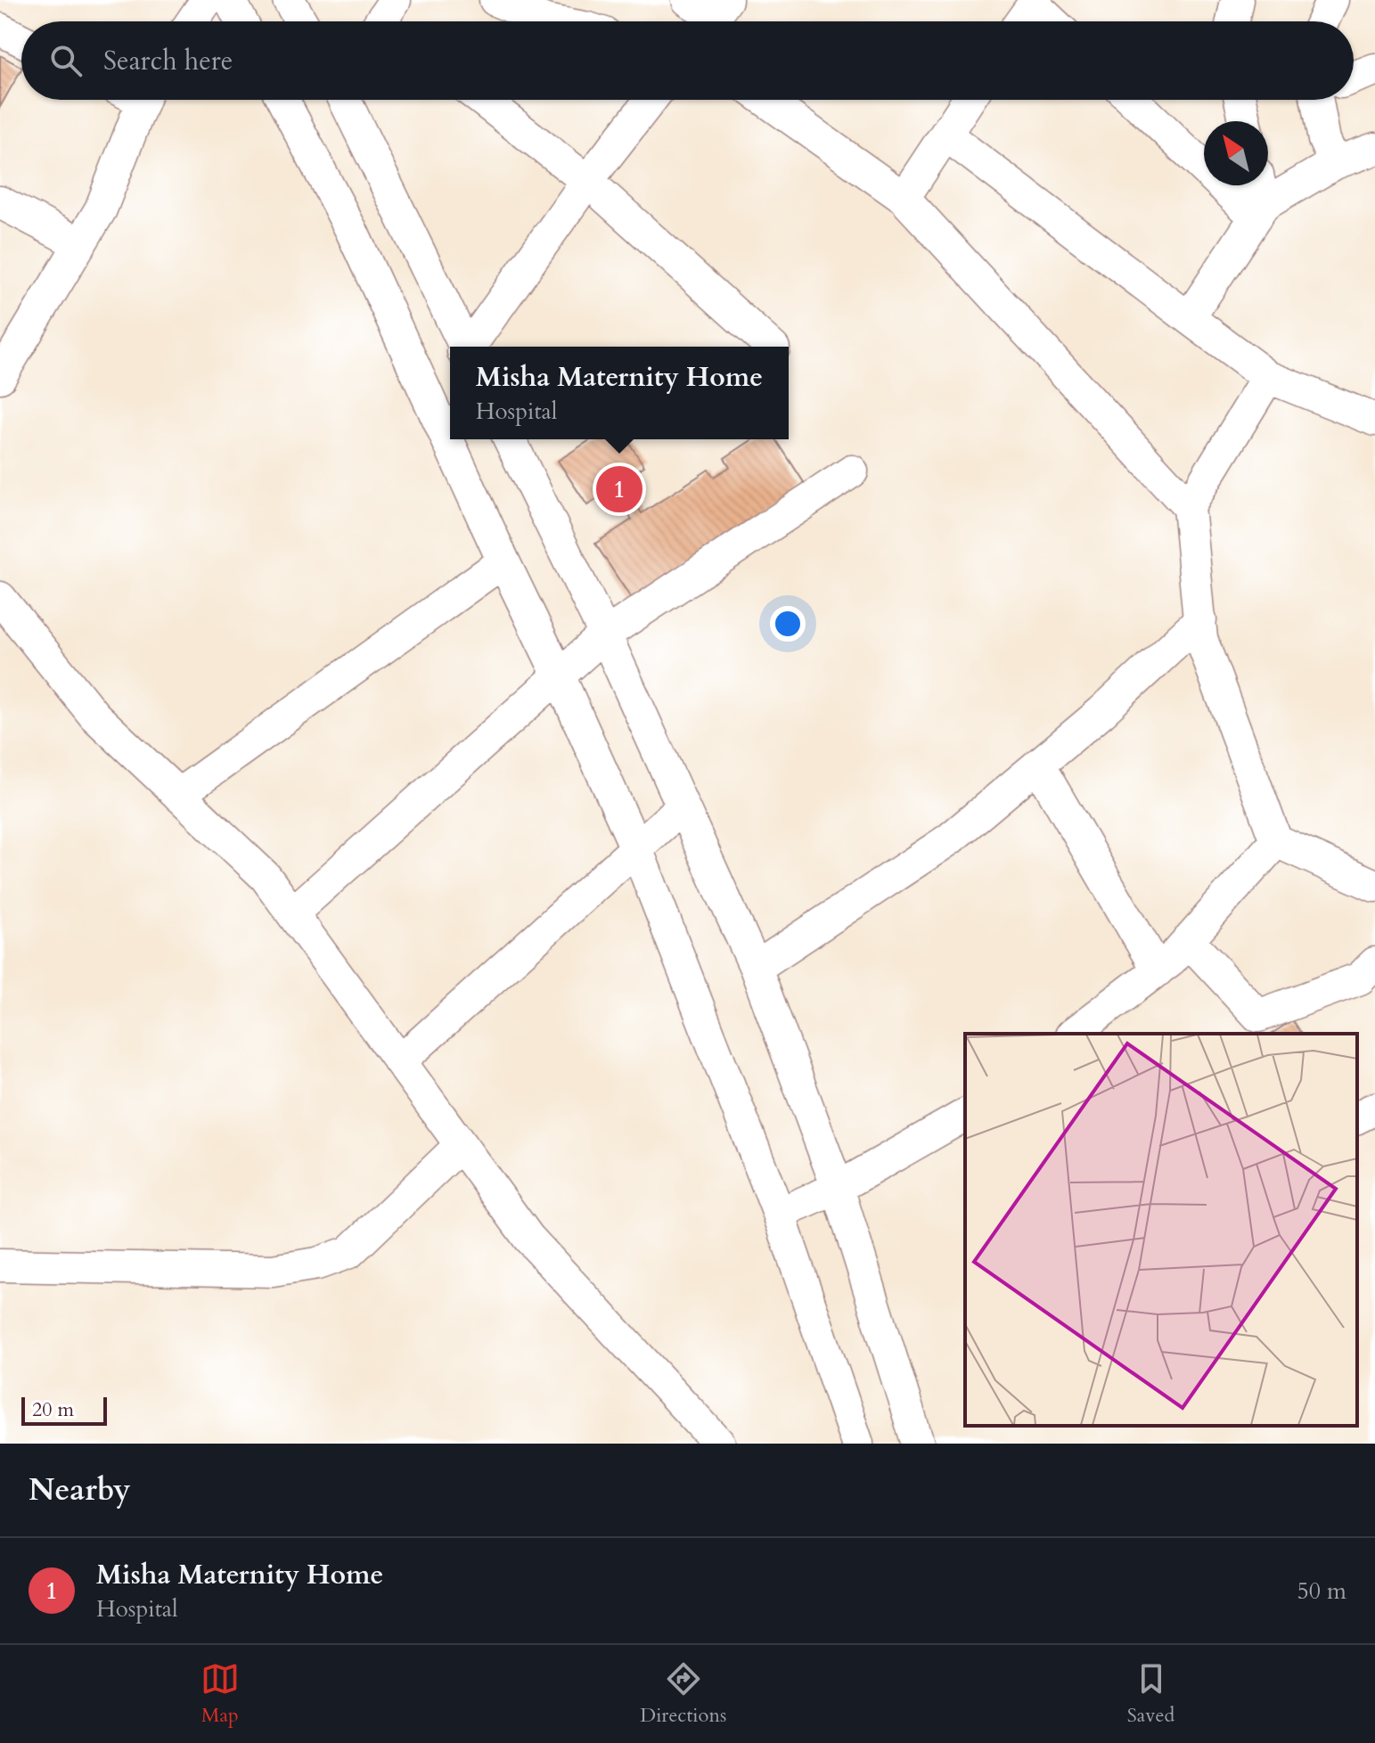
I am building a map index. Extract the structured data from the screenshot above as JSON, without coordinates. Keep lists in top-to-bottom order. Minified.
{"scale_bar":"20 m","north":"top left","page":{"search":"Search here","popup":["Misha Maternity Home","Hospital"],"pins":"1","scale":"20 m","heading":"Nearby","list":[{"mark":"1","name":"Misha Maternity Home","note":"Hospital","value":"50 m"}],"nav":["Map","Directions","Saved"]}}
